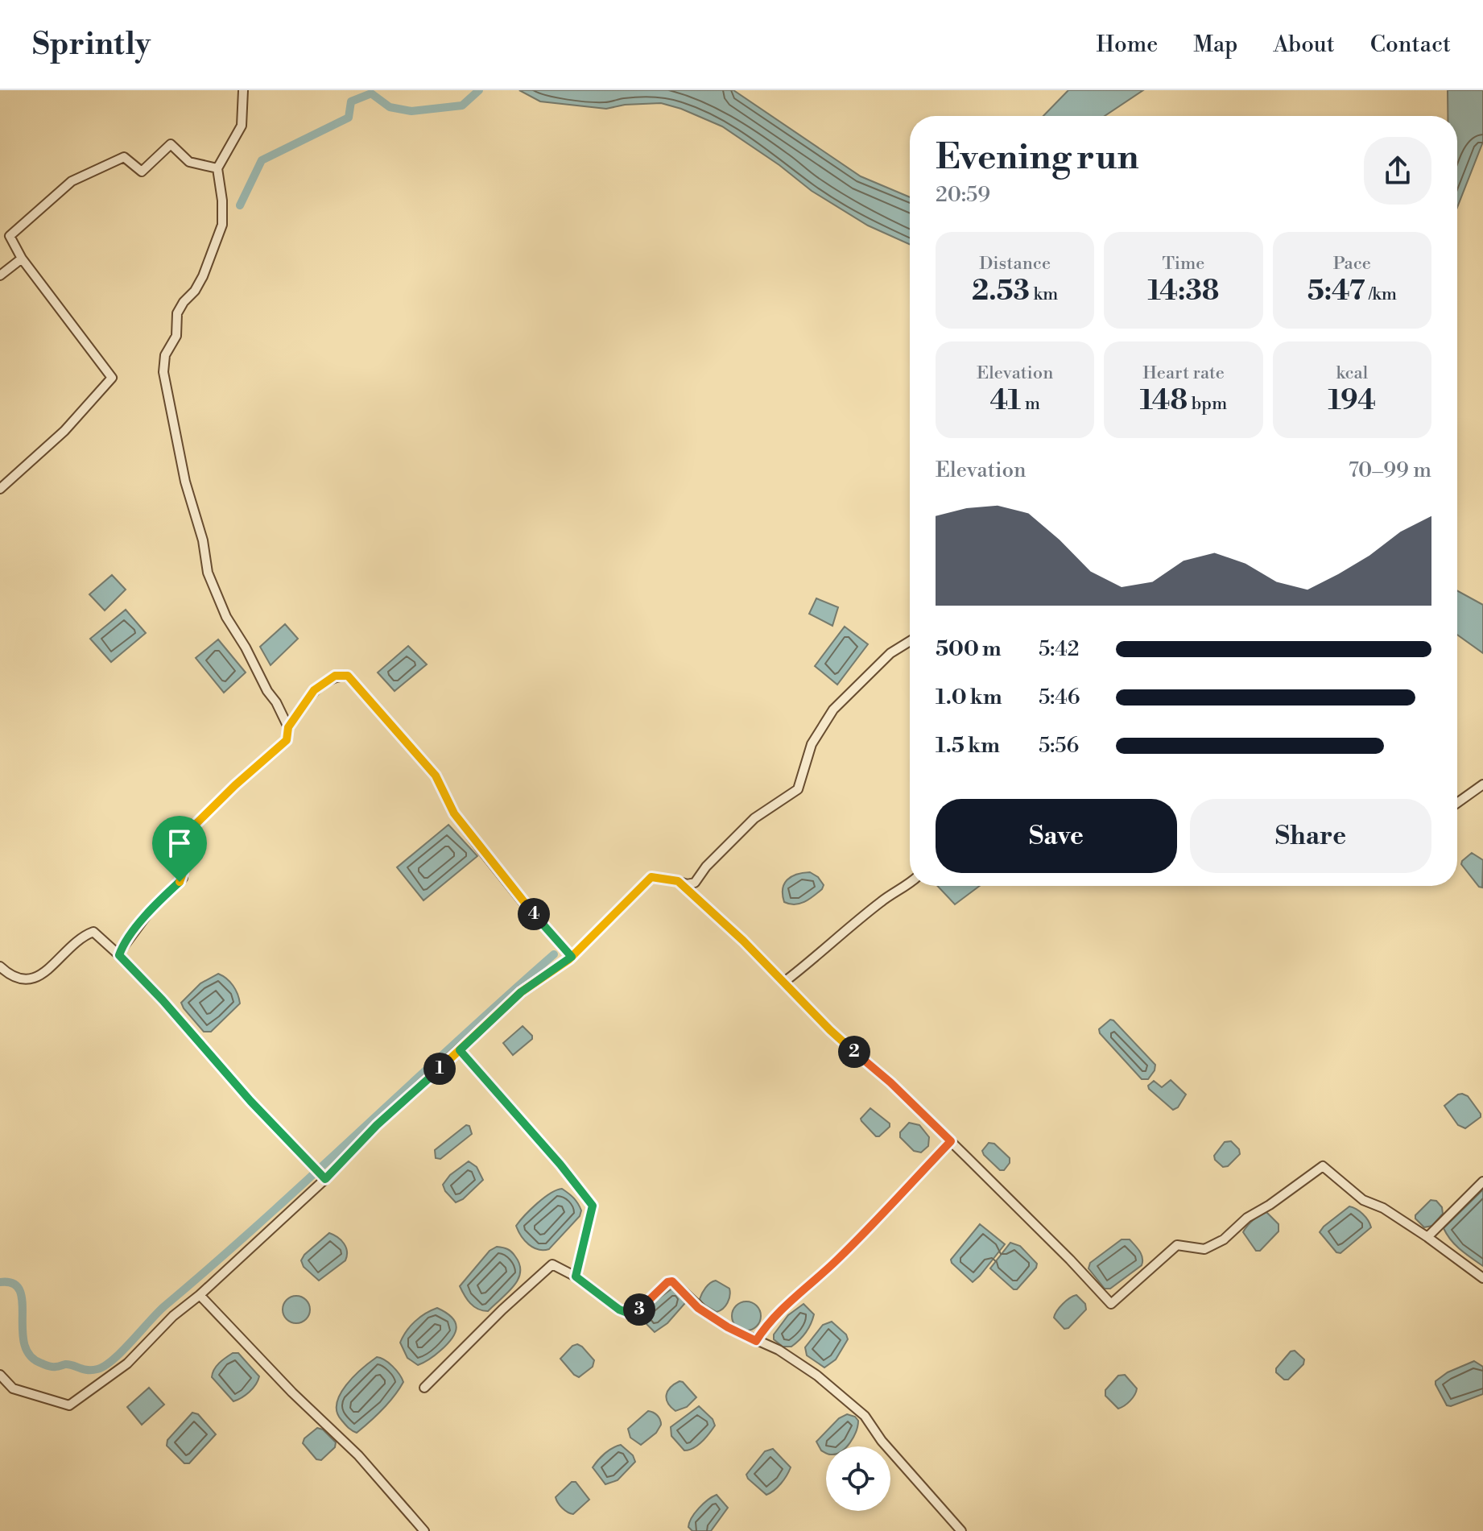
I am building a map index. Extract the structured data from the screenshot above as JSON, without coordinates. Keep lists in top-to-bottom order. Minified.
{"page":{"header":"Sprintly","nav":["Home","Map","About","Contact"],"heading":["Evening run","20:59"],"stats":[["Distance","2.53 km"],["Time","14:38"],["Pace","5:47 /km"],["Elevation","41 m"],["Heart rate","148 bpm"],["kcal","194"]],"chart":["Elevation","70–99 m"],"list":[{"name":"500 m","note":"5:42"},{"name":"1.0 km","note":"5:46"},{"name":"1.5 km","note":"5:56"}],"buttons":["Save","Share"],"pins":["4","2","1","3"]}}
